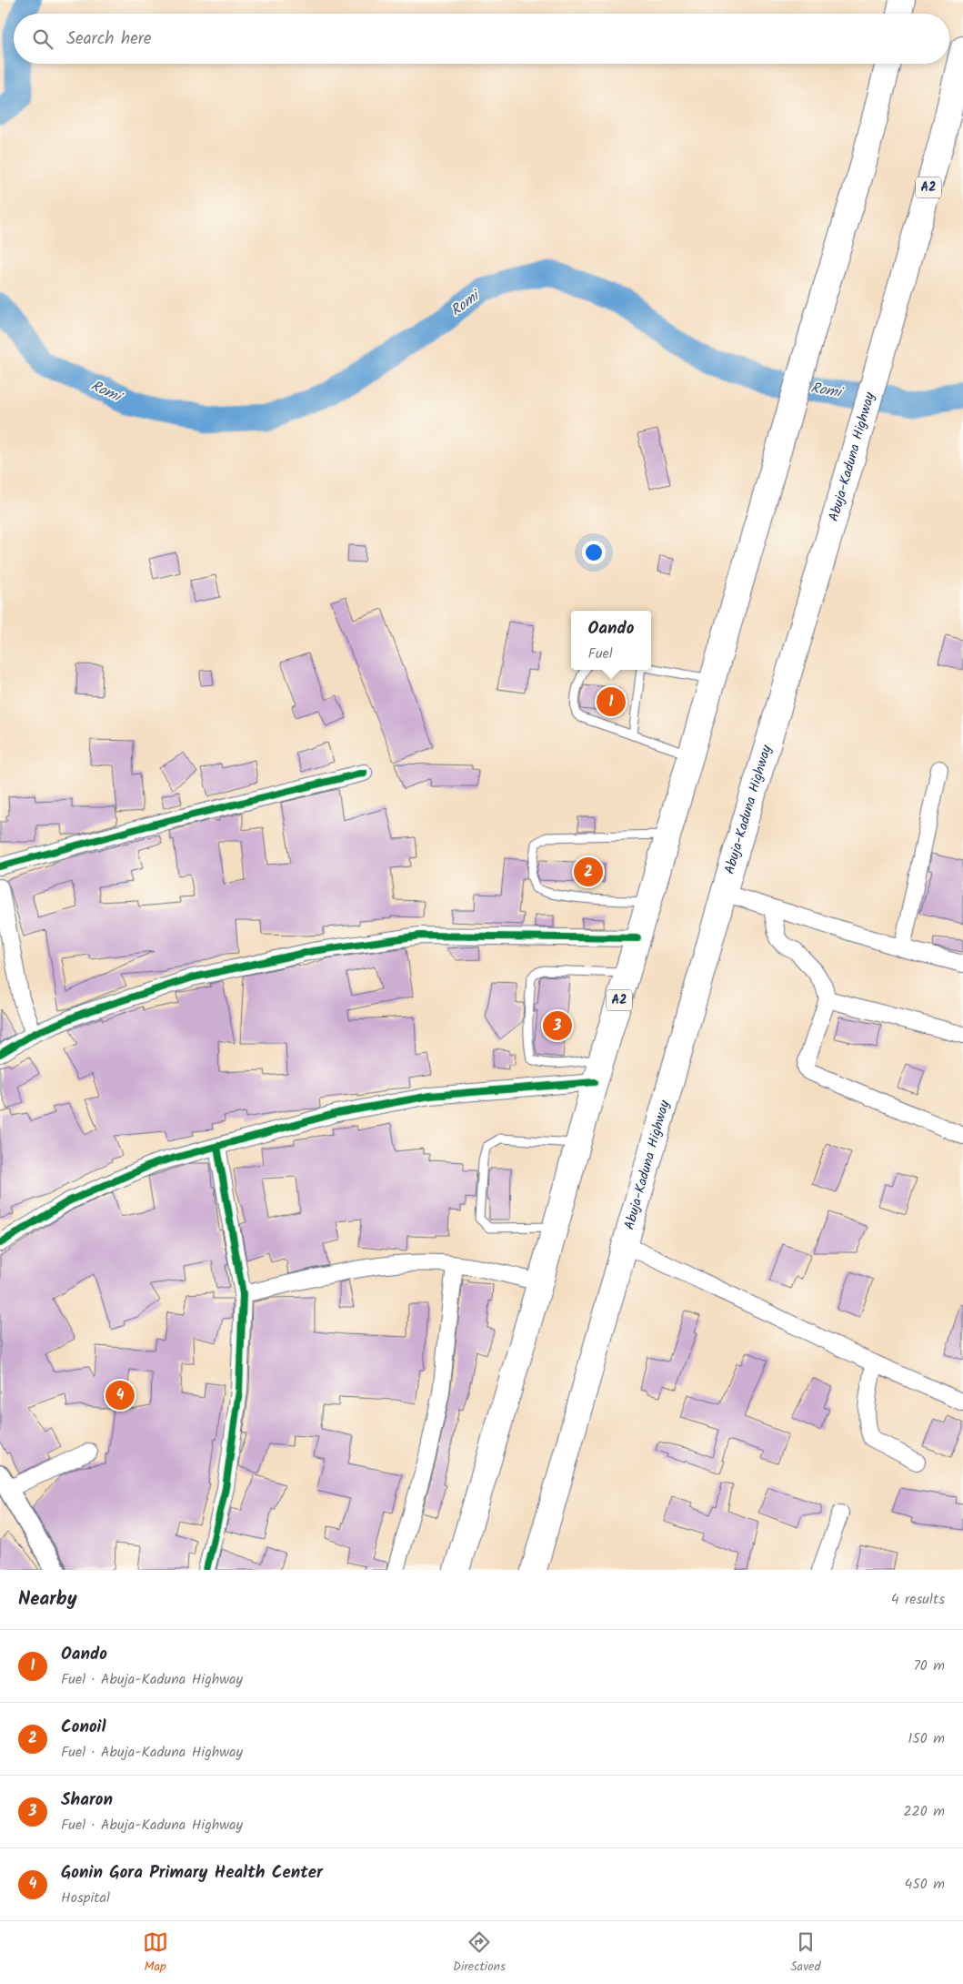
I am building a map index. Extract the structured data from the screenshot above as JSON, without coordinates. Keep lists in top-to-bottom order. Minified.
{"streets":{"highway":["A2","Abuja-Kaduna Highway"]},"water":["Romi"],"page":{"search":"Search here","popup":["Oando","Fuel"],"pins":["1","2","3","4"],"heading":["Nearby","4 results"],"list":[{"mark":"1","name":"Oando","note":"Fuel · Abuja-Kaduna Highway","value":"70 m"},{"mark":"2","name":"Conoil","note":"Fuel · Abuja-Kaduna Highway","value":"150 m"},{"mark":"3","name":"Sharon","note":"Fuel · Abuja-Kaduna Highway","value":"220 m"},{"mark":"4","name":"Gonin Gora Primary Health Center","note":"Hospital","value":"450 m"}],"nav":["Map","Directions","Saved"]}}
